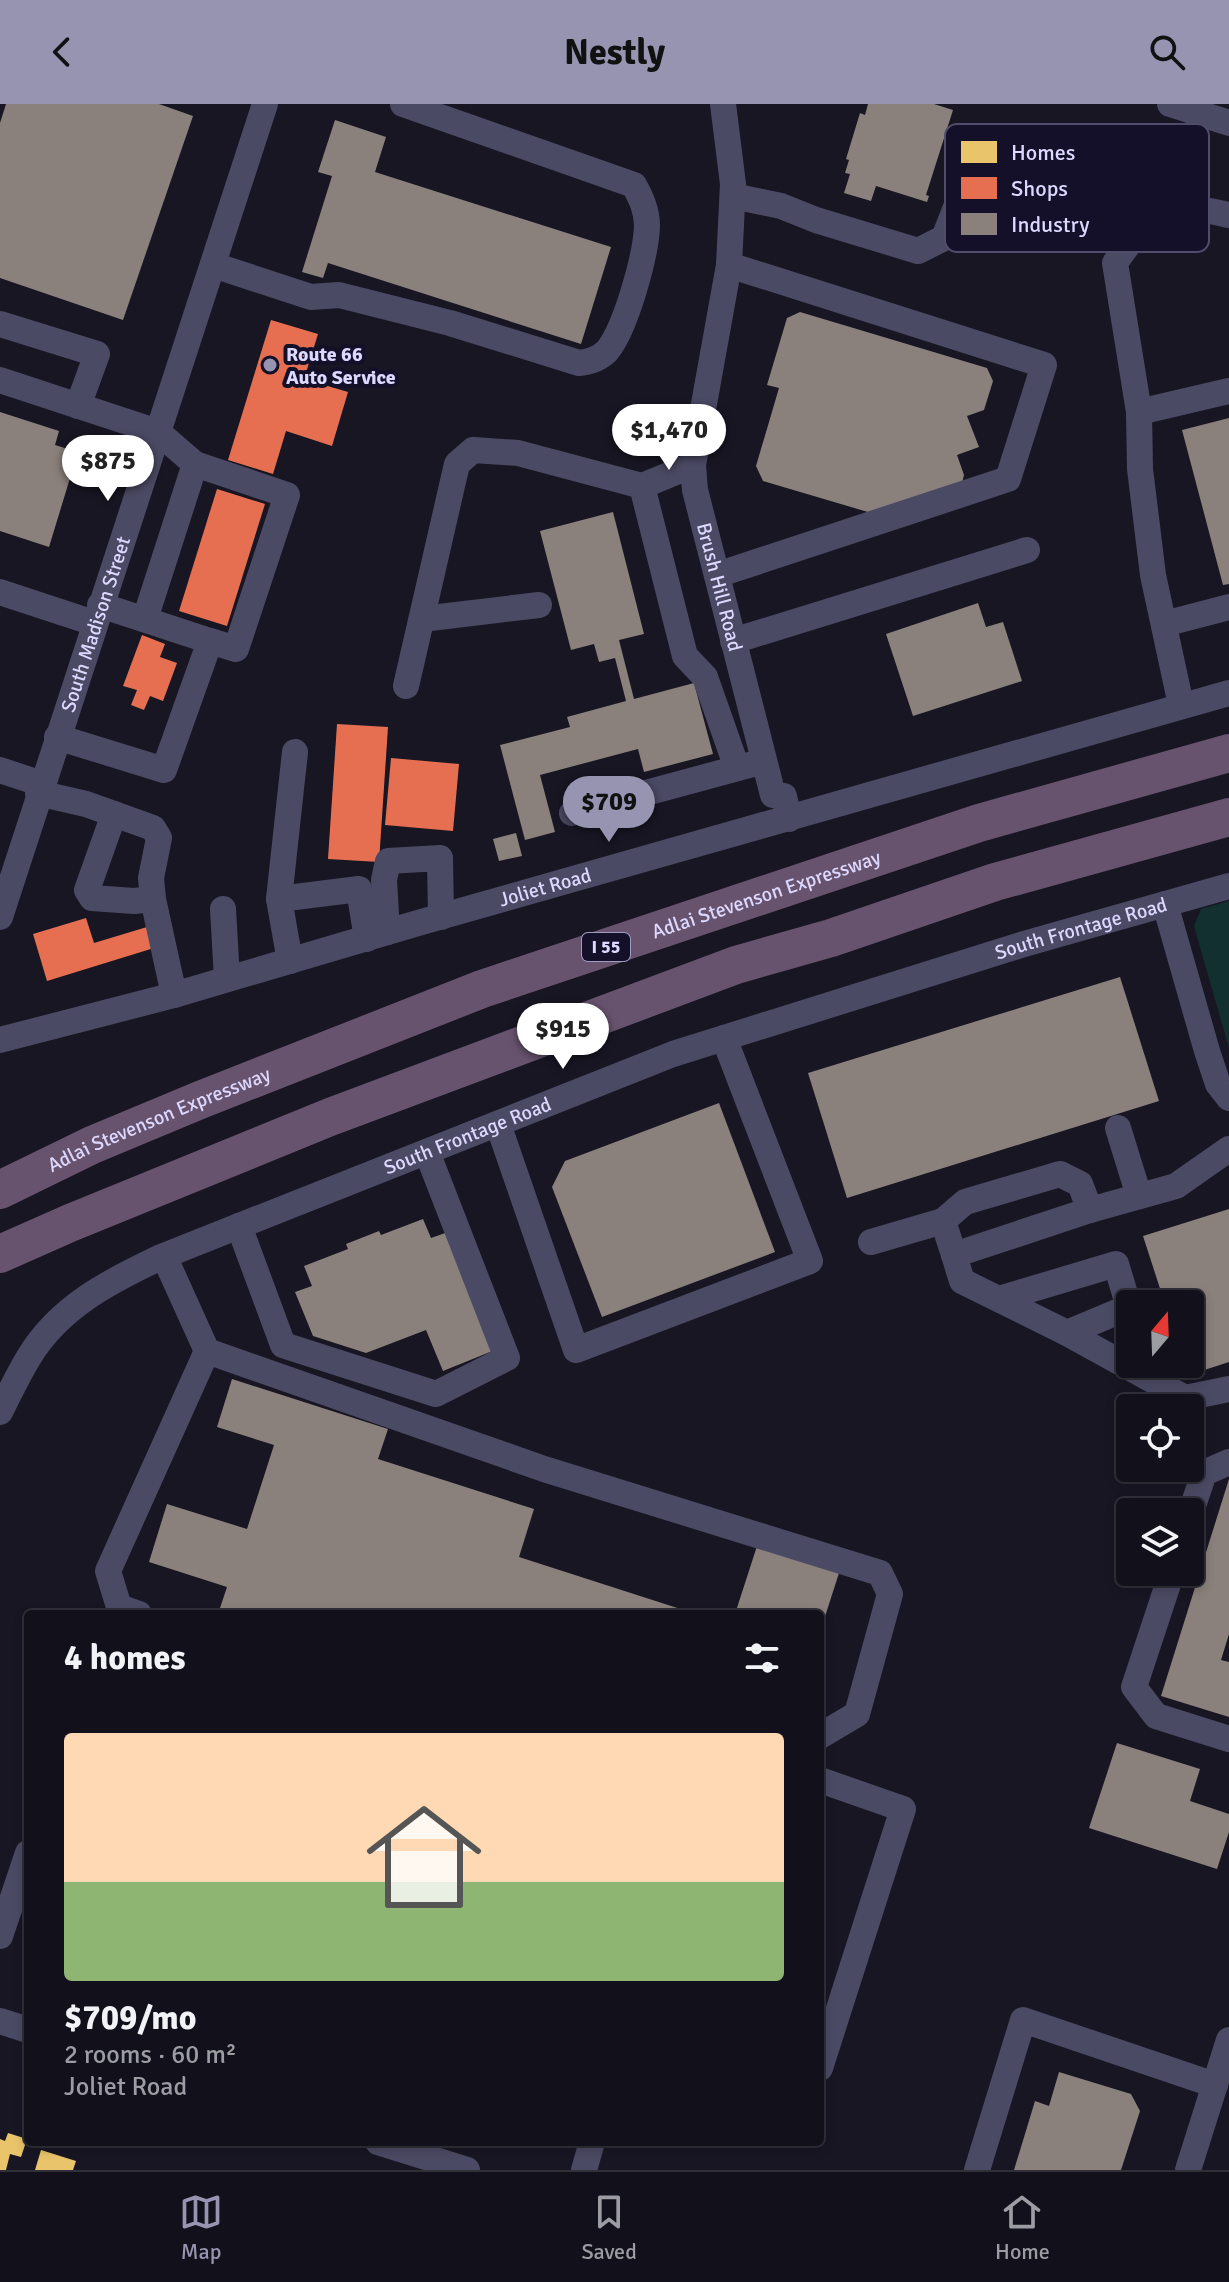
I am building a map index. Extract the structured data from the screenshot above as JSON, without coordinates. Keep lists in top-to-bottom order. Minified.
{"streets":{"highway":["Adlai Stevenson Expressway","I 55"],"street":["Brush Hill Road","South Madison Street","Joliet Road","South Frontage Road"]},"crossings":[["Brush Hill Road","Joliet Road"]],"places":["Route 66 Auto Service"],"legend":["Homes","Shops","Industry"],"north":"top","page":{"header":"Nestly","price":["$1,470","$875","$709","$915"],"heading":"4 homes","list":[{"name":"$709/mo","note":"2 rooms · 60 m² · Joliet Road"}],"tabs":["Map","Saved","Home"]}}
